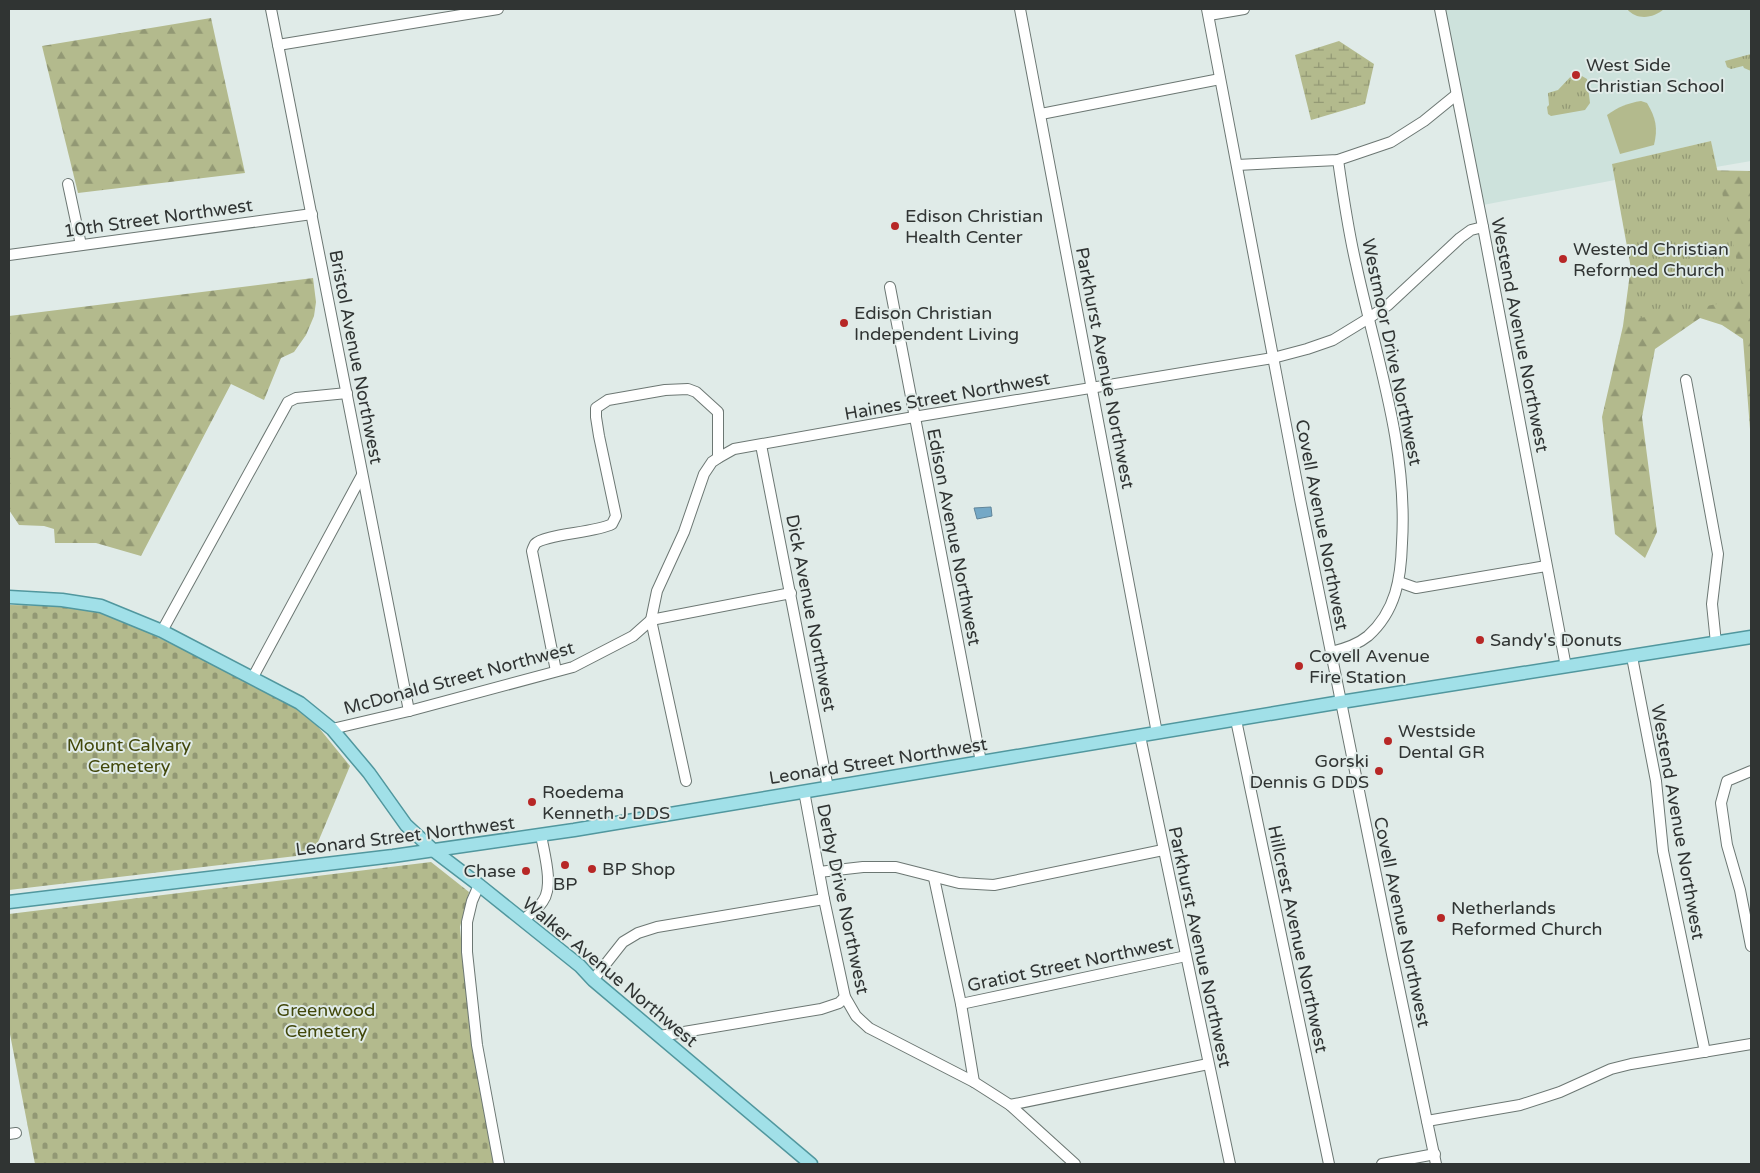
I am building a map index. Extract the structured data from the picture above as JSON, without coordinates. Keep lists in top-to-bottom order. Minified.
{"streets":{"main road":["Leonard Street Northwest","Walker Avenue Northwest"],"street":["10th Street Northwest","Westend Avenue Northwest","Westmoor Drive Northwest","Bristol Avenue Northwest","Parkhurst Avenue Northwest","Haines Street Northwest","Covell Avenue Northwest","Edison Avenue Northwest","Dick Avenue Northwest","McDonald Street Northwest","Derby Drive Northwest","Hillcrest Avenue Northwest","Gratiot Street Northwest"]},"crossings":[["10th Street Northwest","Bristol Avenue Northwest"],["Westend Avenue Northwest","Haines Street Northwest"],["Westend Avenue Northwest","Leonard Street Northwest"],["Westmoor Drive Northwest","Haines Street Northwest"],["Westmoor Drive Northwest","Covell Avenue Northwest"],["Bristol Avenue Northwest","McDonald Street Northwest"],["Parkhurst Avenue Northwest","Haines Street Northwest"],["Parkhurst Avenue Northwest","Leonard Street Northwest"],["Parkhurst Avenue Northwest","Gratiot Street Northwest"],["Haines Street Northwest","Covell Avenue Northwest"],["Haines Street Northwest","Edison Avenue Northwest"],["Haines Street Northwest","Dick Avenue Northwest"],["Haines Street Northwest","McDonald Street Northwest"],["Covell Avenue Northwest","Leonard Street Northwest"],["Edison Avenue Northwest","Leonard Street Northwest"],["Dick Avenue Northwest","Leonard Street Northwest"],["McDonald Street Northwest","Walker Avenue Northwest"],["Leonard Street Northwest","Derby Drive Northwest"],["Leonard Street Northwest","Hillcrest Avenue Northwest"],["Leonard Street Northwest","Walker Avenue Northwest"]],"parks":["Mount Calvary Cemetery","Greenwood Cemetery"],"places":["West Side Christian School","Edison Christian Health Center","Westend Christian Reformed Church","Edison Christian Independent Living","Sandy's Donuts","Covell Avenue Fire Station","Westside Dental GR","Gorski Dennis G DDS","Roedema Kenneth J DDS","BP","BP Shop","Chase","Netherlands Reformed Church"]}
